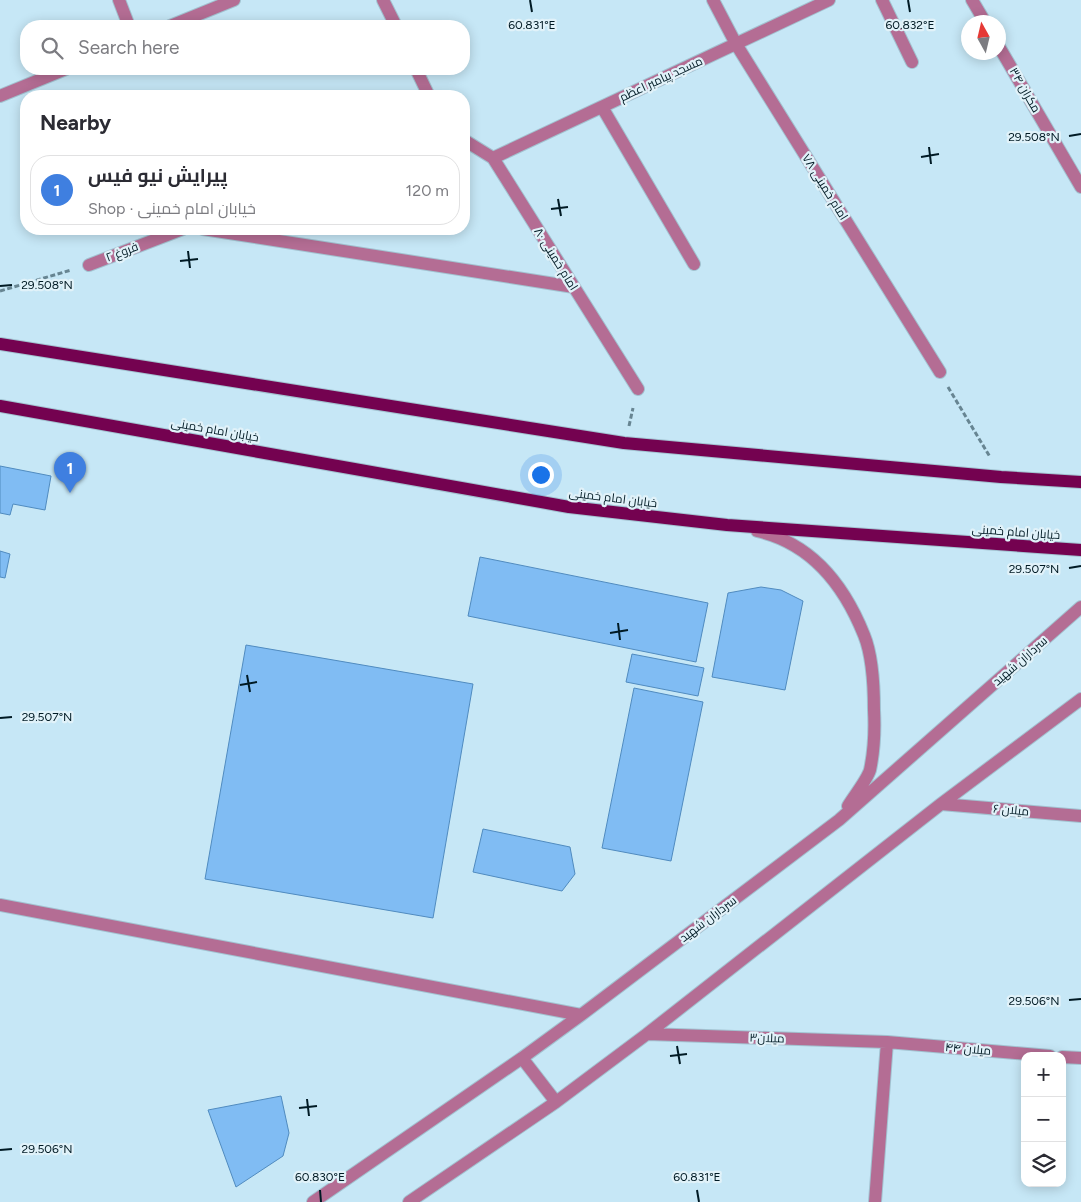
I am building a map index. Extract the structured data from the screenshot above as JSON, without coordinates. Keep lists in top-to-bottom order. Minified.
{"streets":{"main road":["خیابان امام خمینی"],"street":["مسجد پیامبر اعظم","مکران ۳۴","امام خمینی ۷۸","فروغ ۲","امام خمینی ۸۰","سرداران شهید","میلان ۶","میلان۳","میلان ۴۴"]},"crossings":[["مسجد پیامبر اعظم","امام خمینی ۷۸"],["مسجد پیامبر اعظم","امام خمینی ۸۰"],["میلان۳","میلان ۴۴"]],"north":"top","page":{"search":"Search here","heading":"Nearby","list":[{"mark":"1","name":"پیرایش نیو فیس","note":"Shop · خیابان امام خمینی","value":"120 m"}],"pins":"1","map_buttons":["+","−"]},"coordinates":["60.831°E","60.832°E","29.508°N","29.507°N","29.506°N","60.830°E"]}
